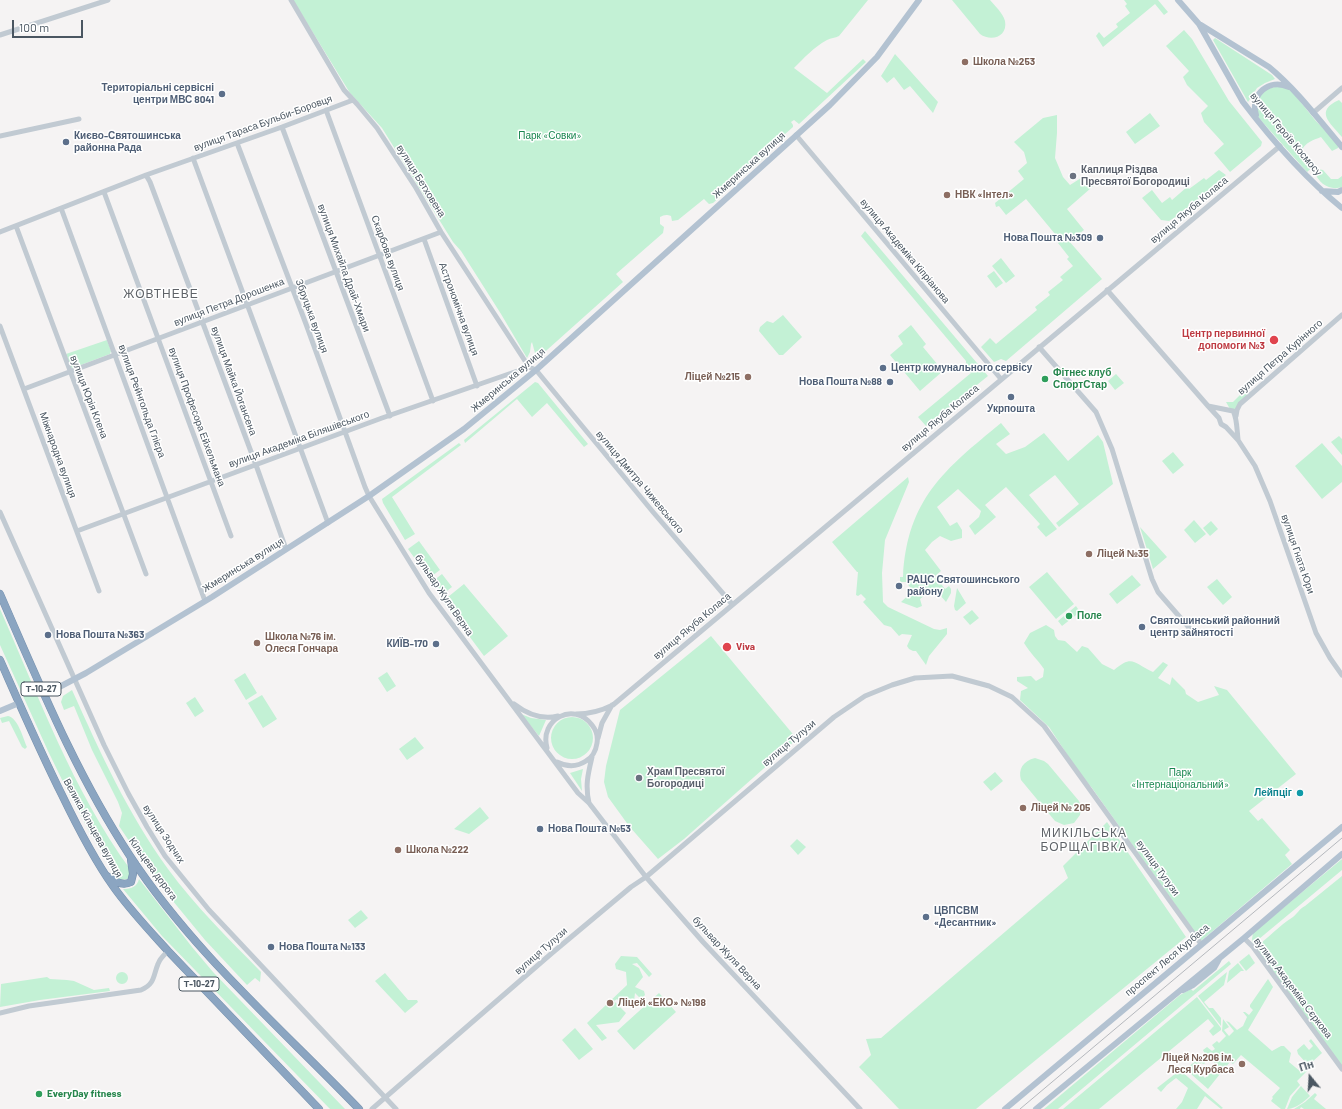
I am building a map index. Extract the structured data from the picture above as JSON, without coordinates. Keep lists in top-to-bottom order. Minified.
{"streets":{"highway":["Т-10-27","Велика Кільцева вулиця","Кільцева дорога"],"main road":["вулиця Героїв Космосу","Жмеринська вулиця","проспект Леся Курбаса"],"street":["вулиця Тараса Бульби-Боровця","вулиця Бетховена","вулиця Якуба Коласа","вулиця Академіка Кіпріанова","Скарбова вулиця","вулиця Михайла Драй-Хмари","вулиця Петра Дорошенка","Астрономічна вулиця","Збруцька вулиця","вулиця Петра Курінного","вулиця Майка Йогансена","вулиця Юрія Клена","вулиця Рейнгольда Глієра","вулиця Професора Ейхельмана","вулиця Академіка Біляшівського","Міжнародна вулиця","вулиця Дмитра Чижевського","вулиця Гната Юри","бульвар Жуля Верна","вулиця Тулузи","вулиця Зодчих","вулиця Академіка Сєркова"]},"crossings":[["вулиця Тараса Бульби-Боровця","вулиця Бетховена"],["вулиця Тараса Бульби-Боровця","Скарбова вулиця"],["вулиця Тараса Бульби-Боровця","вулиця Михайла Драй-Хмари"],["вулиця Тараса Бульби-Боровця","Збруцька вулиця"],["вулиця Тараса Бульби-Боровця","вулиця Майка Йогансена"],["вулиця Тараса Бульби-Боровця","вулиця Юрія Клена"],["вулиця Тараса Бульби-Боровця","вулиця Рейнгольда Глієра"],["вулиця Тараса Бульби-Боровця","вулиця Професора Ейхельмана"],["вулиця Героїв Космосу","вулиця Якуба Коласа"],["Жмеринська вулиця","вулиця Академіка Кіпріанова"],["Жмеринська вулиця","Збруцька вулиця"],["Жмеринська вулиця","вулиця Майка Йогансена"],["Жмеринська вулиця","вулиця Рейнгольда Глієра"],["Жмеринська вулиця","вулиця Дмитра Чижевського"],["Жмеринська вулиця","бульвар Жуля Верна"],["Жмеринська вулиця","вулиця Зодчих"],["Жмеринська вулиця","Кільцева дорога"],["вулиця Бетховена","вулиця Петра Дорошенка"],["вулиця Бетховена","вулиця Академіка Біляшівського"],["вулиця Якуба Коласа","вулиця Академіка Кіпріанова"],["вулиця Якуба Коласа","вулиця Дмитра Чижевського"],["вулиця Якуба Коласа","бульвар Жуля Верна"],["Скарбова вулиця","вулиця Петра Дорошенка"],["Скарбова вулиця","вулиця Академіка Біляшівського"],["вулиця Михайла Драй-Хмари","вулиця Петра Дорошенка"],["вулиця Михайла Драй-Хмари","вулиця Академіка Біляшівського"],["вулиця Петра Дорошенка","Астрономічна вулиця"],["вулиця Петра Дорошенка","Збруцька вулиця"],["вулиця Петра Дорошенка","вулиця Майка Йогансена"],["вулиця Петра Дорошенка","вулиця Юрія Клена"],["вулиця Петра Дорошенка","вулиця Рейнгольда Глієра"],["вулиця Петра Дорошенка","вулиця Професора Ейхельмана"],["вулиця Петра Дорошенка","Міжнародна вулиця"],["Астрономічна вулиця","вулиця Академіка Біляшівського"],["Збруцька вулиця","вулиця Академіка Біляшівського"],["Збруцька вулиця","бульвар Жуля Верна"],["вулиця Петра Курінного","вулиця Гната Юри"],["вулиця Майка Йогансена","вулиця Академіка Біляшівського"],["вулиця Юрія Клена","вулиця Академіка Біляшівського"],["вулиця Рейнгольда Глієра","вулиця Академіка Біляшівського"],["вулиця Професора Ейхельмана","вулиця Академіка Біляшівського"],["вулиця Академіка Біляшівського","Міжнародна вулиця"],["бульвар Жуля Верна","вулиця Тулузи"],["Т-10-27","Велика Кільцева вулиця"],["вулиця Тулузи","вулиця Зодчих"],["вулиця Тулузи","проспект Леся Курбаса"]],"districts":["ЖОВТНЕВЕ","МИКІЛЬСЬКА БОРЩАГІВКА"],"parks":["Парк «Совки»","Парк «Інтернаціональний»"],"places":["Школа №253","Територіальні сервісні центри МВС 8041","Києво-Святошинська районна Рада","Каплиця Різдва Пресвятої Богородиці","НВК «Інтел»","Нова Пошта №309","Центр первинної допомоги №3","Центр комунального сервісу","Ліцей №215","Фітнес клуб СпортСтар","Нова Пошта №88","Укрпошта","Ліцей №35","РАЦС Святошинського району","Поле","Святошинський районний центр зайнятості","Нова Пошта №363","Школа №76 ім. Олеся Гончара","КИЇВ-170","Viva","Храм Пресвятої Богородиці","Лейпціг","Ліцей № 205","Нова Пошта №53","Школа №222","ЦВПСВМ «Десантник»","Нова Пошта №133","Ліцей «ЕКО» №198","Ліцей №206 ім. Леся Курбаса","EveryDay fitness"],"scale_bar":"100 m","north":"top"}
